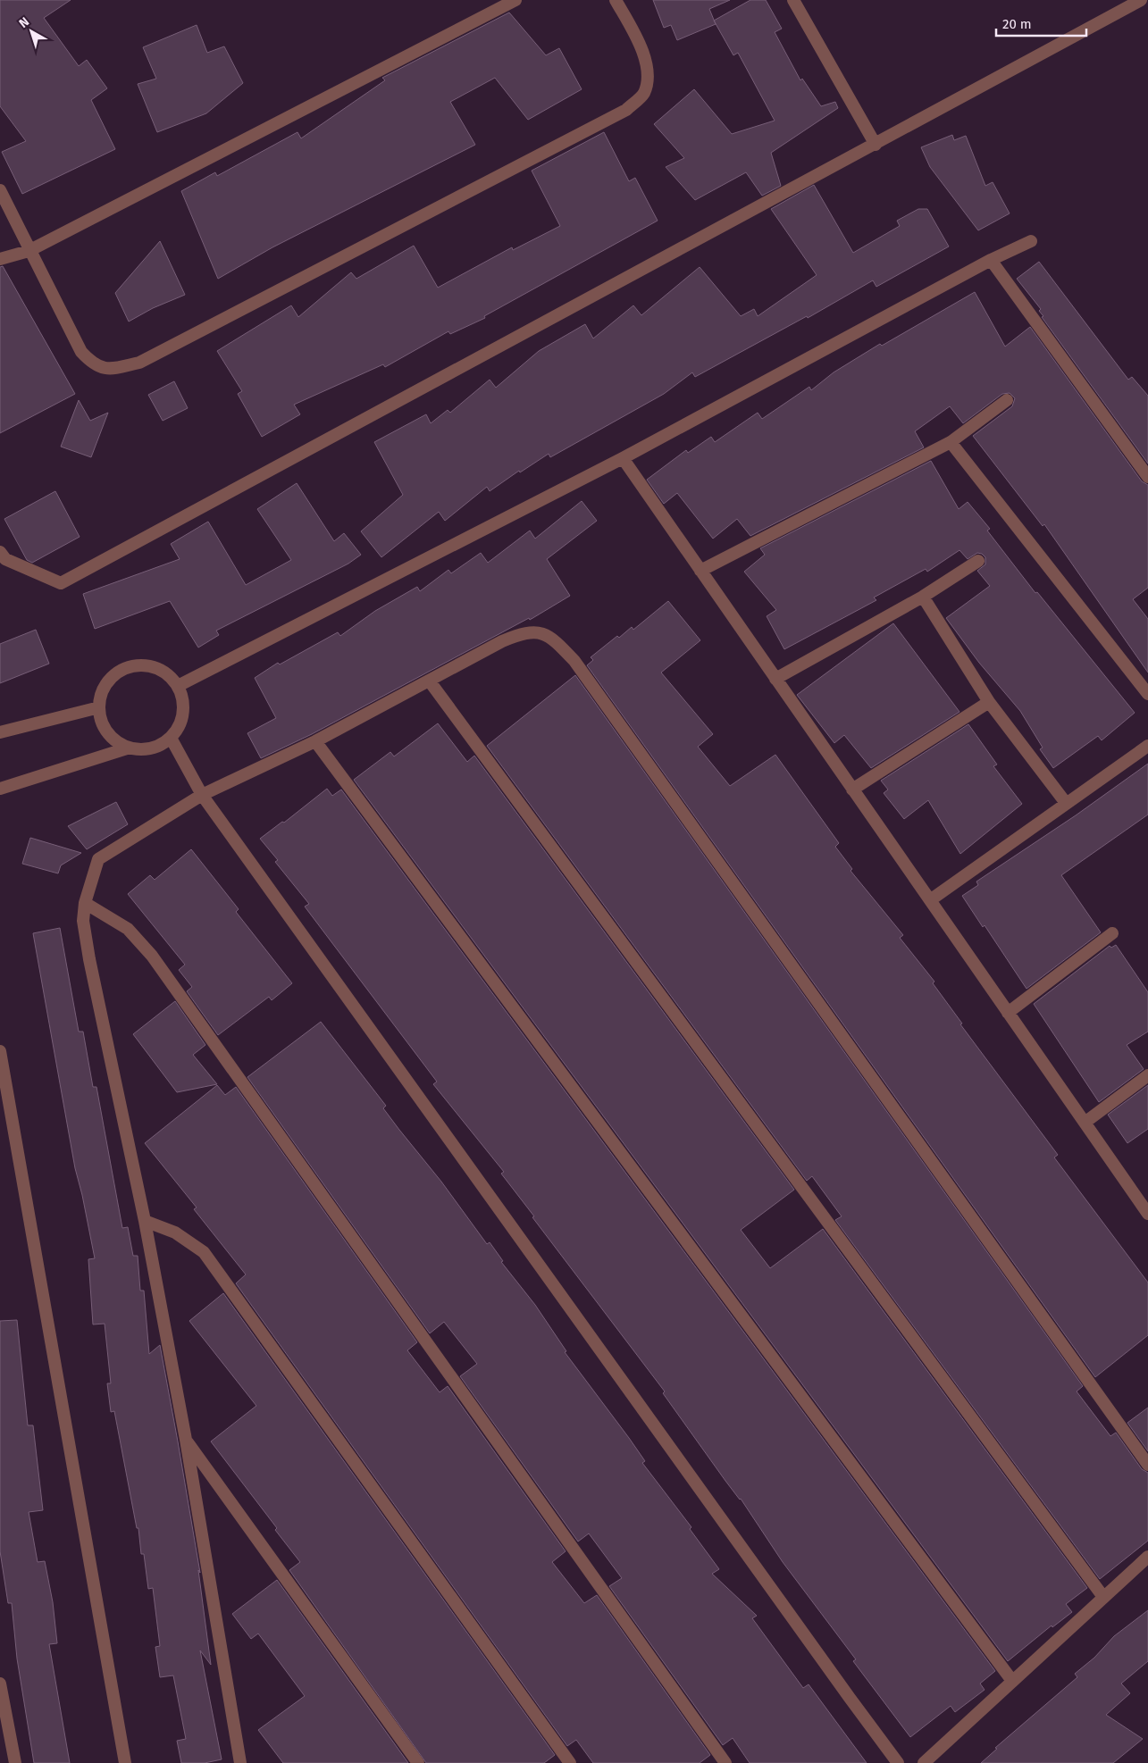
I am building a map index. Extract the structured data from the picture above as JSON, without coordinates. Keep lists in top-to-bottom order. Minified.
{"scale_bar":"20 m","north":"top left"}
